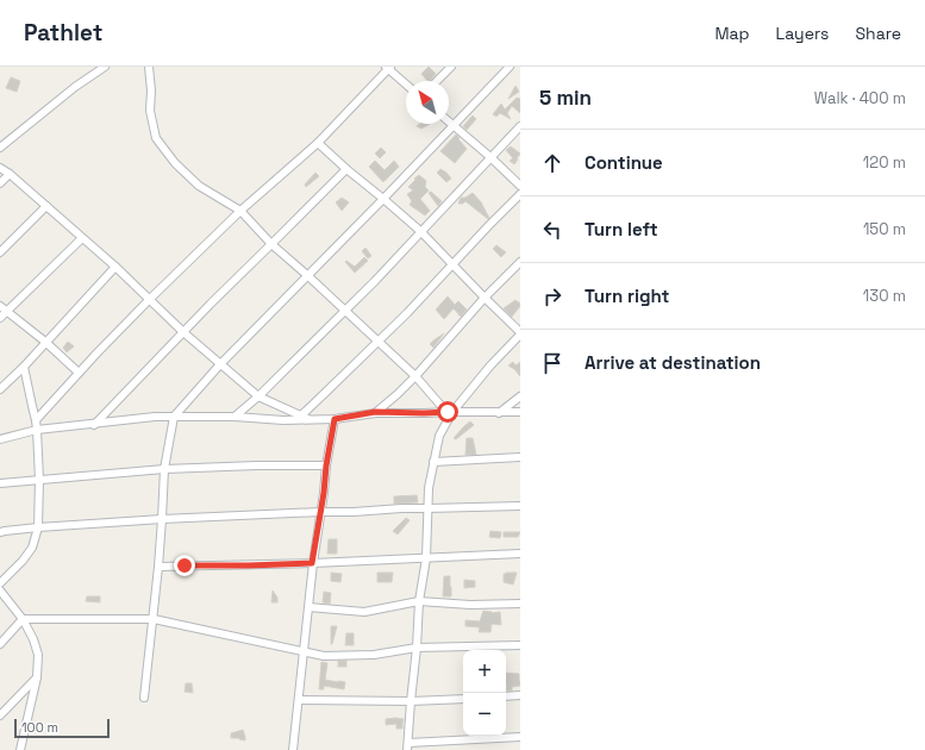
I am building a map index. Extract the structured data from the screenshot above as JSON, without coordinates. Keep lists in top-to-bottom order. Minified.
{"scale_bar":"100 m","north":"top left","page":{"header":"Pathlet","nav":["Map","Layers","Share"],"heading":["5 min","Walk · 400 m"],"list":[["Continue","120 m"],["Turn left","150 m"],["Turn right","130 m"],"Arrive at destination"],"map_buttons":["+","−"],"scale":"100 m"}}
